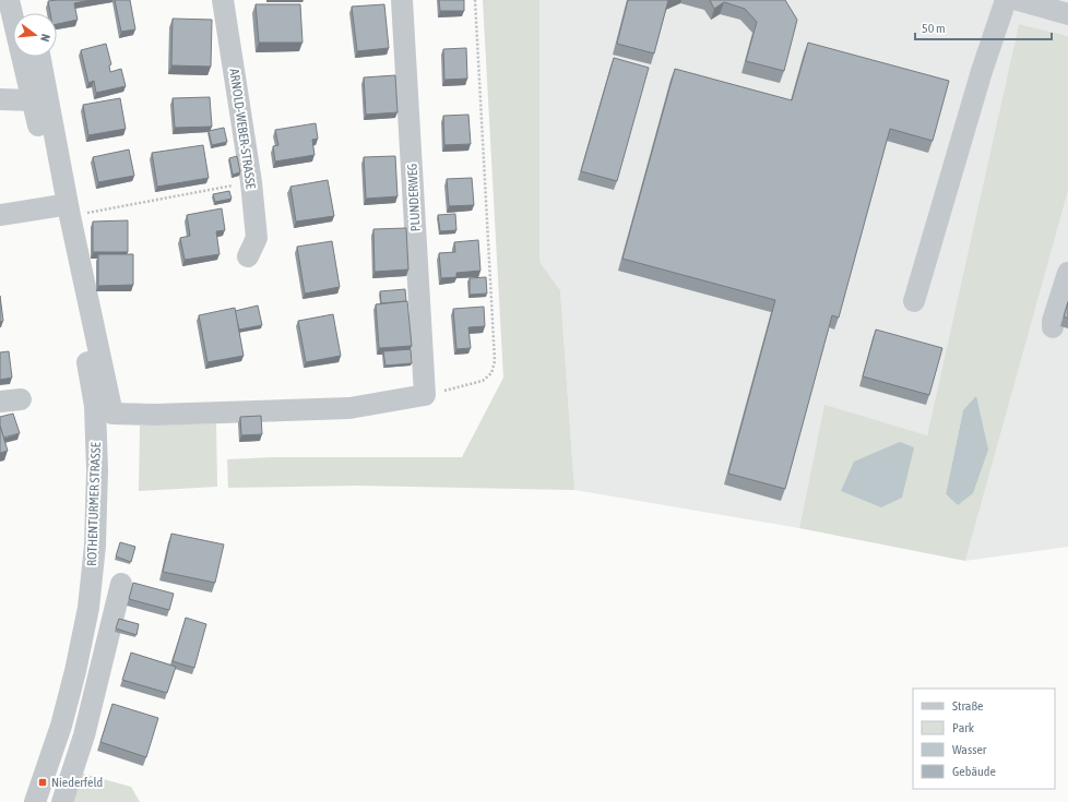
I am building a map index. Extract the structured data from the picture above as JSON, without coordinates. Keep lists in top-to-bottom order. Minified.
{"streets":{"street":["ARNOLD-WEBER-STRASSE","PLUNDERWEG","ROTHENTURMER STRASSE"]},"places":{"transit":["Niederfeld"]},"legend":["Straße","Park","Wasser","Gebäude"],"scale_bar":"50 m","north":"right"}
